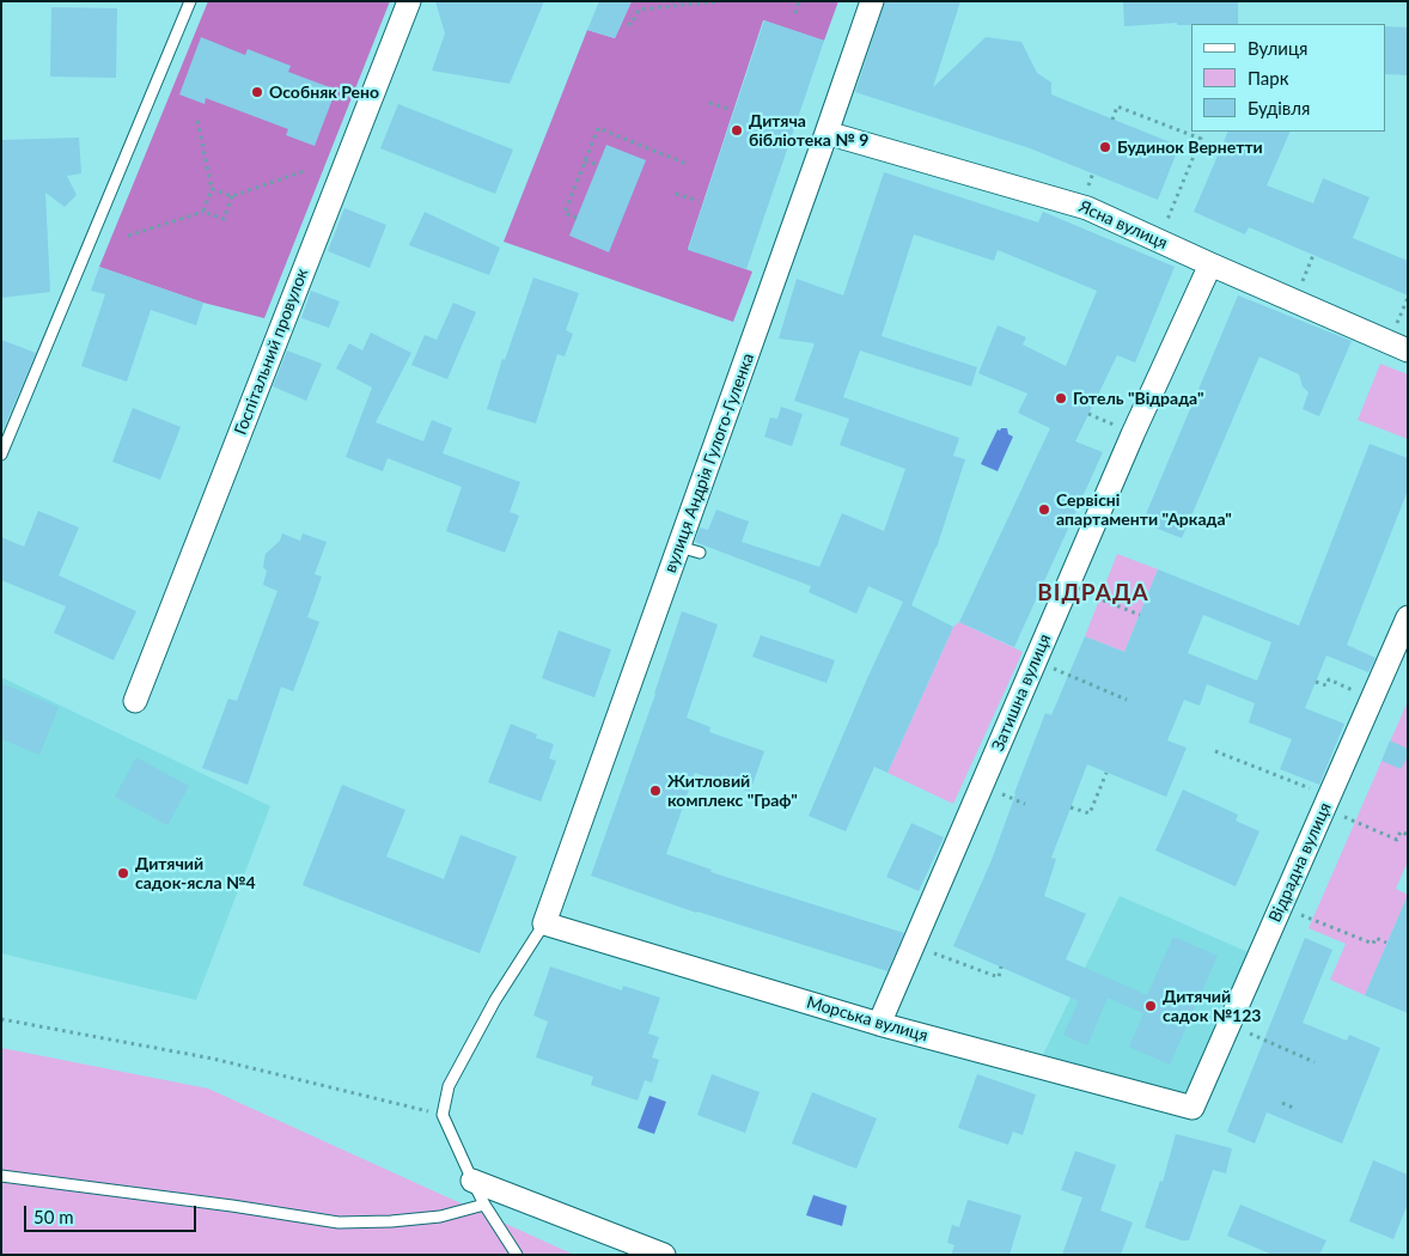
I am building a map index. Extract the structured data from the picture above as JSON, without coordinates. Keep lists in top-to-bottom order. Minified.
{"streets":{"street":["Ясна вулиця","Госпітальний провулок","вулиця Андрія Гулого-Гуленка","Затишна вулиця","Відрадна вулиця","Морська вулиця"]},"crossings":[["Ясна вулиця","вулиця Андрія Гулого-Гуленка"],["Ясна вулиця","Затишна вулиця"],["вулиця Андрія Гулого-Гуленка","Морська вулиця"],["Затишна вулиця","Морська вулиця"],["Відрадна вулиця","Морська вулиця"]],"districts":["ВІДРАДА"],"places":["Особняк Рено","Дитяча бібліотека № 9","Будинок Вернетти","Готель \"Відрада\"","Сервісні апартаменти \"Аркада\"","Житловий комплекс \"Граф\"","Дитячий садок-ясла №4","Дитячий садок №123"],"legend":["Вулиця","Парк","Будівля"],"scale_bar":"50 m"}
